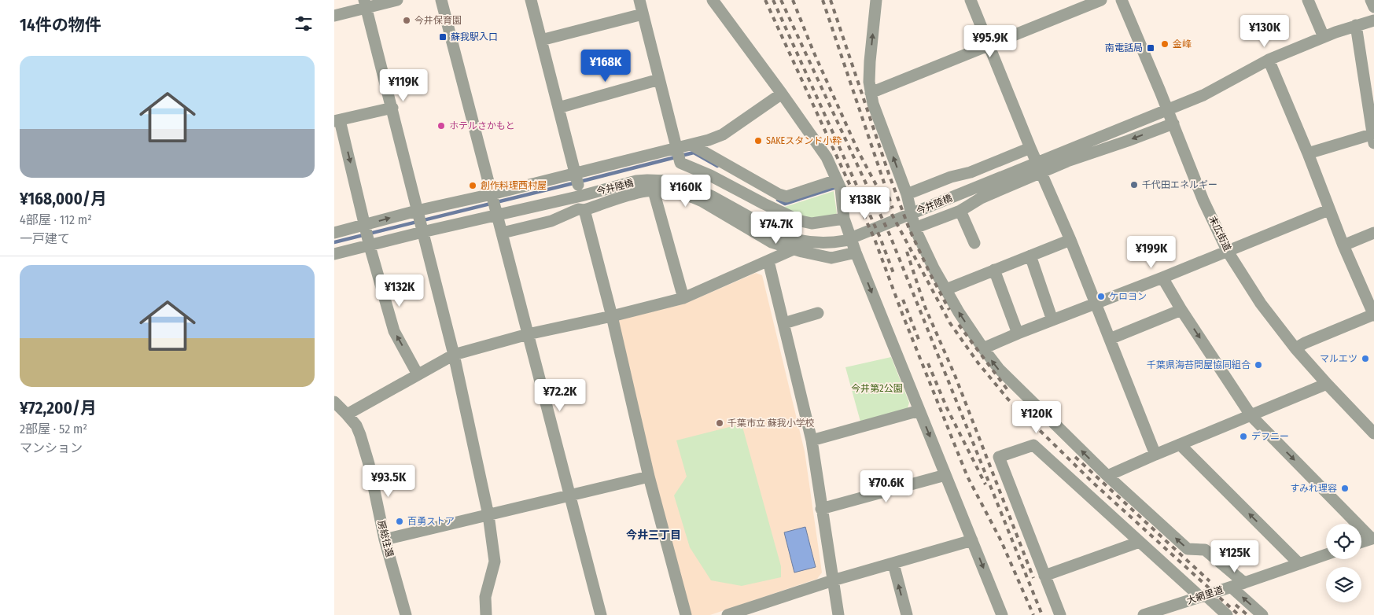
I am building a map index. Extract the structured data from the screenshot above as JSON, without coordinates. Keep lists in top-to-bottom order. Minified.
{"streets":{"street":["今井陸橋","末広街道","房総往還","大網里道"]},"crossings":[["今井陸橋","末広街道"]],"districts":["今井三丁目"],"parks":["今井第2公園"],"places":{"other":["今井保育園","金峰","ホテルさかもと","SAKEスタンド小粋","千代田エネルギー","創作料理西村屋","ケロヨン","マルエツ","千葉県海苔問屋協同組合","千葉市立 蘇我小学校","デフニー","すみれ理容","百勇ストア"],"transit":["蘇我駅入口","南電話局"]},"page":{"heading":"14件の物件","price":["¥130K","¥95.9K","¥168K","¥119K","¥160K","¥138K","¥74.7K","¥199K","¥132K","¥72.2K","¥120K","¥93.5K","¥70.6K","¥125K"],"list":[{"name":"¥168,000/月","note":"4部屋 · 112 m² · 一戸建て"},{"name":"¥72,200/月","note":"2部屋 · 52 m² · マンション"}]}}
